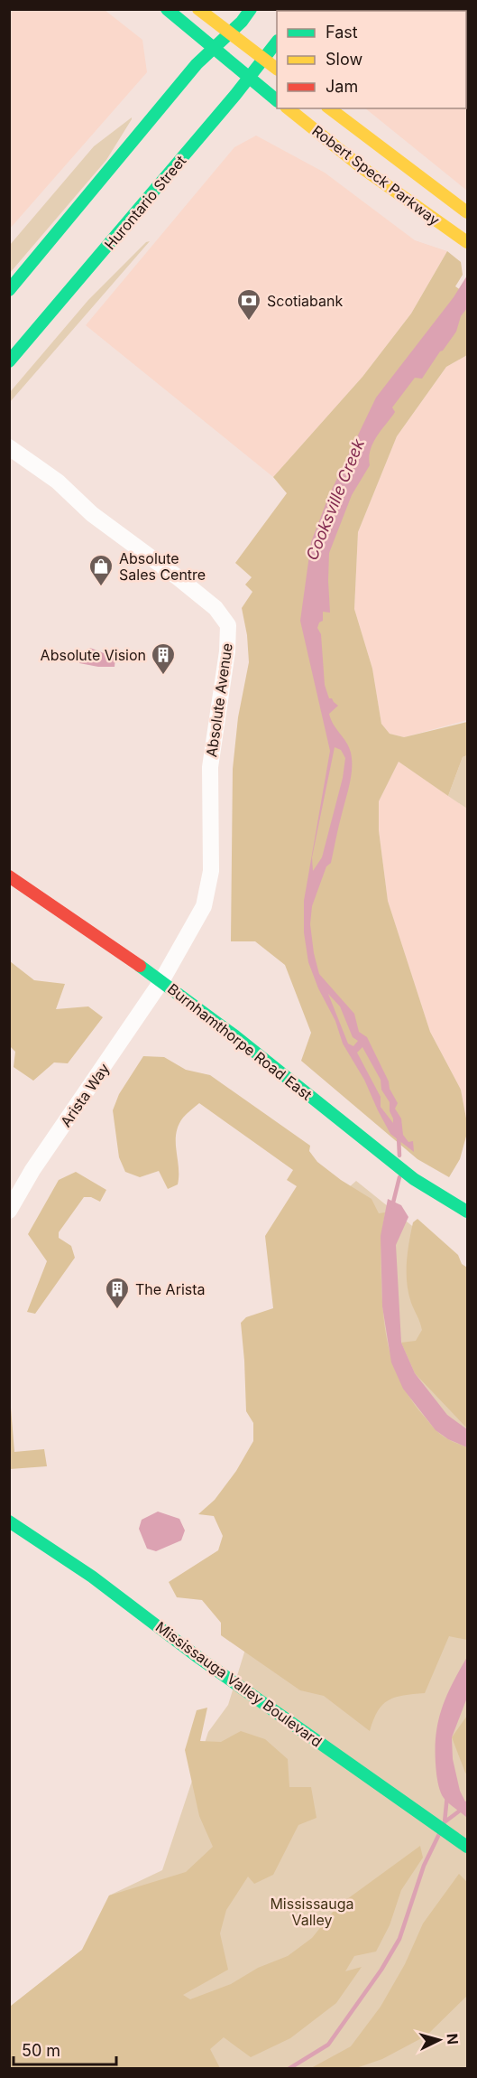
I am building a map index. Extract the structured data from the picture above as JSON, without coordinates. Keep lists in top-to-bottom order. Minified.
{"streets":{"main road":["Robert Speck Parkway","Hurontario Street","Burnhamthorpe Road East","Mississauga Valley Boulevard"],"street":["Absolute Avenue","Arista Way"]},"crossings":[["Absolute Avenue","Burnhamthorpe Road East"],["Absolute Avenue","Arista Way"],["Burnhamthorpe Road East","Arista Way"]],"water":["Cooksville Creek"],"parks":["Mississauga Valley"],"places":{"bank":["Scotiabank"],"shop":["Absolute Sales Centre"],"building":["Absolute Vision","The Arista"]},"legend":["Fast","Slow","Jam"],"scale_bar":"50 m","north":"right"}
